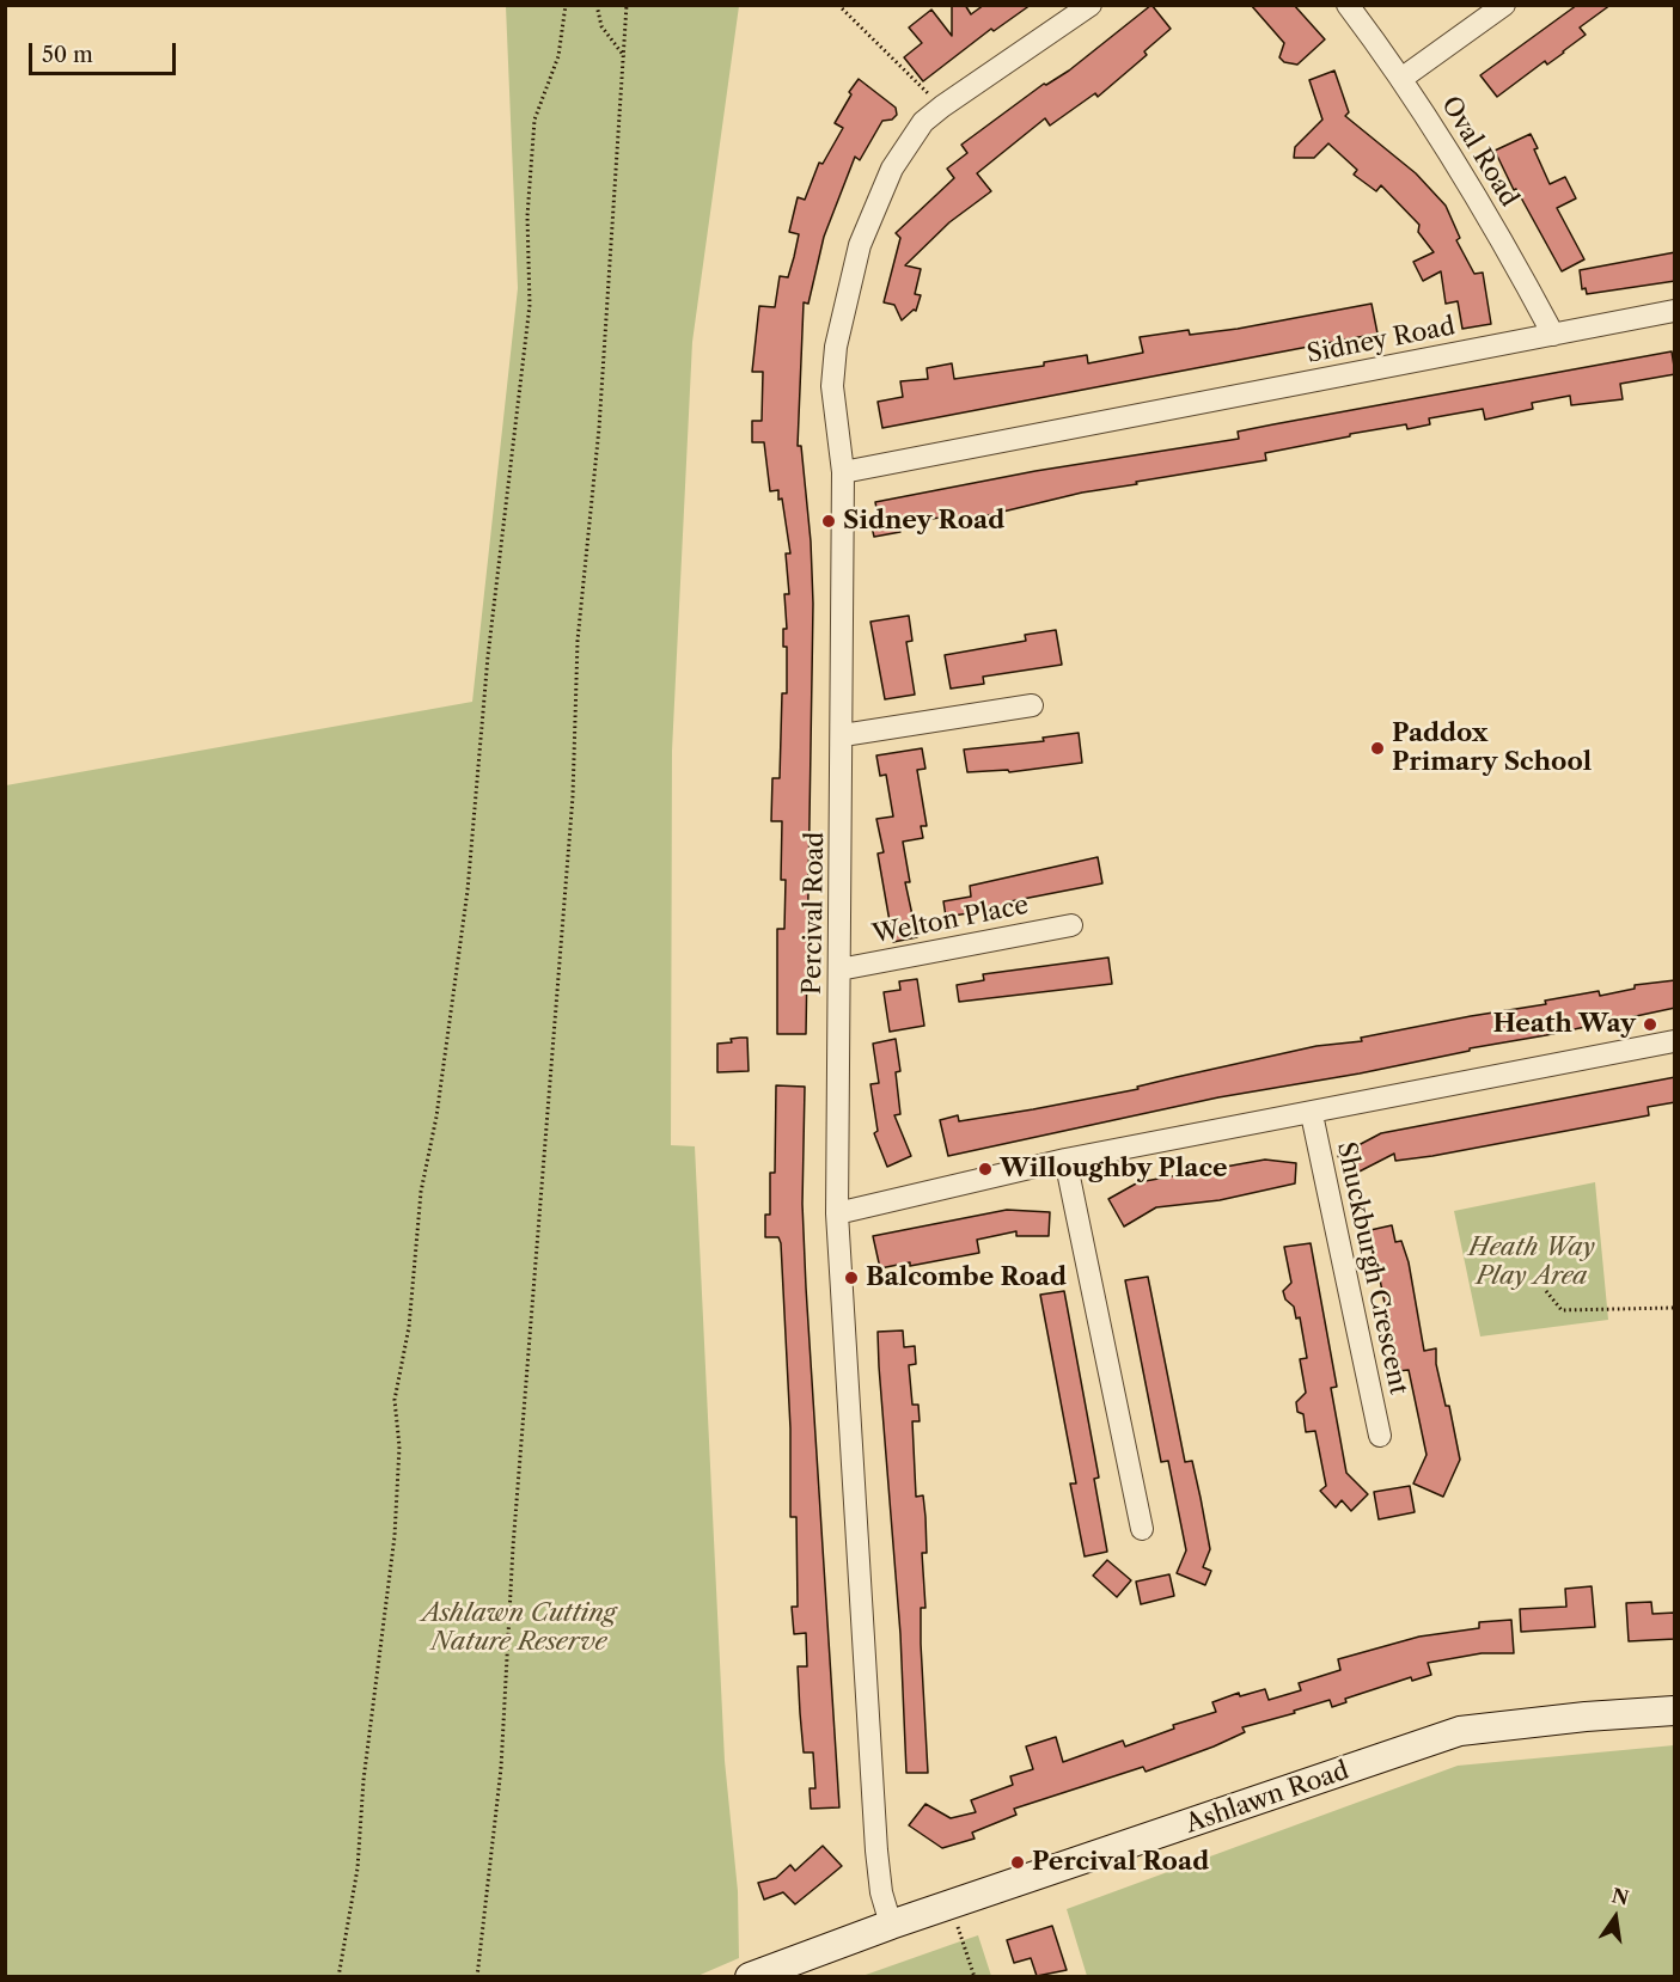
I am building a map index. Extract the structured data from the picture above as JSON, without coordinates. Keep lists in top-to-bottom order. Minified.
{"streets":{"main road":["Ashlawn Road"],"street":["Oval Road","Sidney Road","Percival Road","Welton Place","Shuckburgh Crescent"]},"crossings":[["Oval Road","Sidney Road"],["Sidney Road","Percival Road"],["Percival Road","Welton Place"],["Percival Road","Ashlawn Road"]],"parks":["Heath Way Play Area","Ashlawn Cutting Nature Reserve"],"places":["Sidney Road","Paddox Primary School","Heath Way","Willoughby Place","Balcombe Road","Percival Road"],"scale_bar":"50 m","north":"top"}
